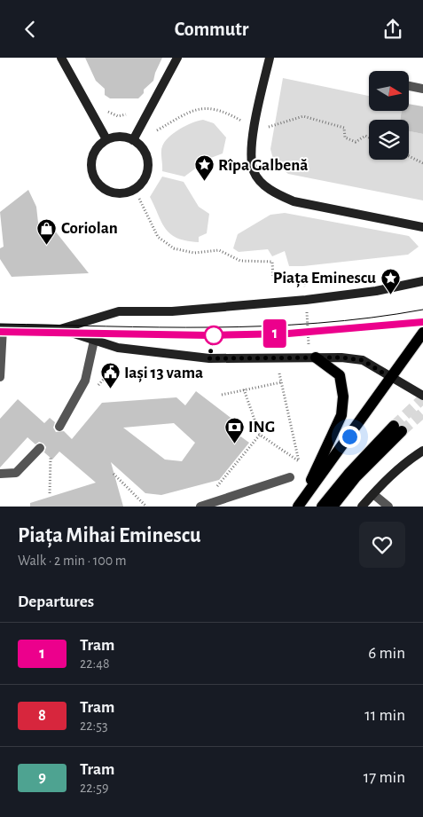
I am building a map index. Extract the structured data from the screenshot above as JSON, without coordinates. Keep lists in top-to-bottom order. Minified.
{"places":{"place":["Rîpa Galbenă","Piața Eminescu"],"shop":["Coriolan"],"public building":["Iași 13 vama"],"bank":["ING"]},"lines":["tram line 1"],"north":"right","page":{"header":"Commutr","on_map":"1","heading":[["Piața Mihai Eminescu","Walk · 2 min · 100 m"],"Departures"],"list":[{"mark":"1","name":"Tram","note":"22:48","value":"6 min"},{"mark":"8","name":"Tram","note":"22:53","value":"11 min"},{"mark":"9","name":"Tram","note":"22:59","value":"17 min"}]}}
